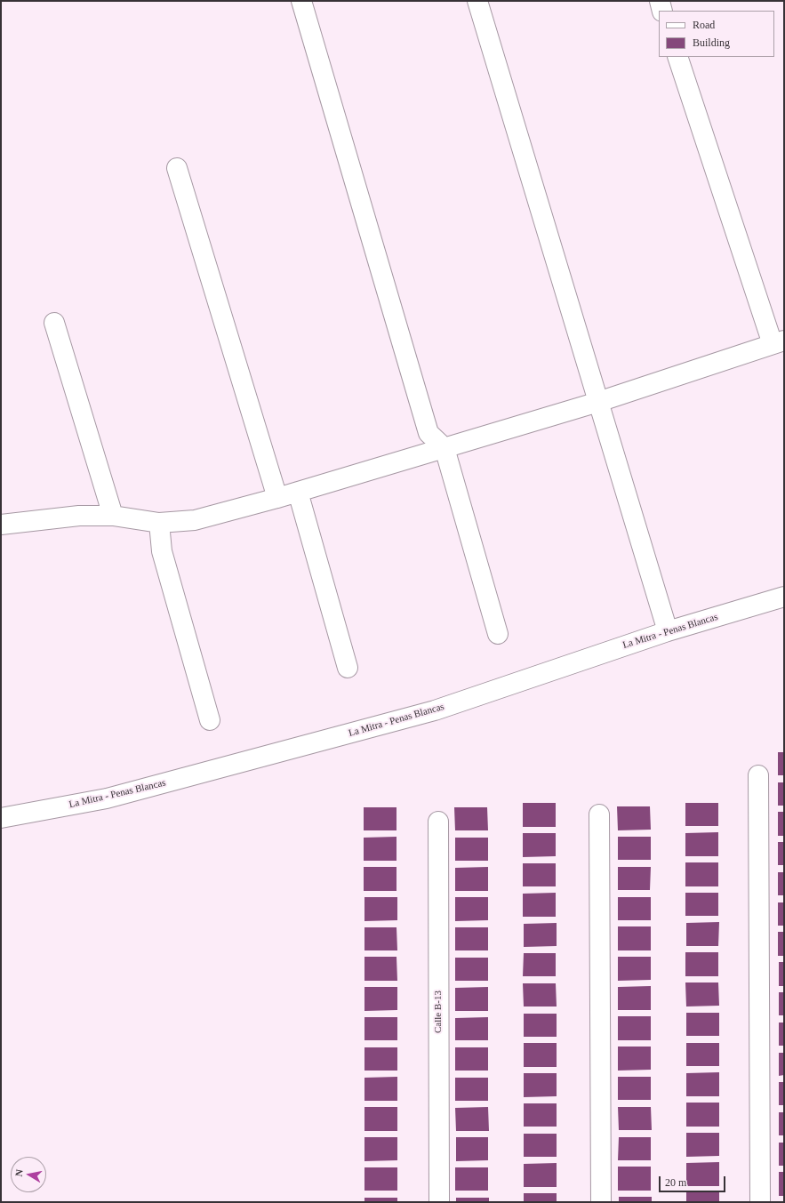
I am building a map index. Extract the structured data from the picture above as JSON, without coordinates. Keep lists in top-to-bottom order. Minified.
{"streets":{"street":["La Mitra - Penas Blancas","Calle B-13"]},"legend":["Road","Building"],"scale_bar":"20 m","north":"left"}
